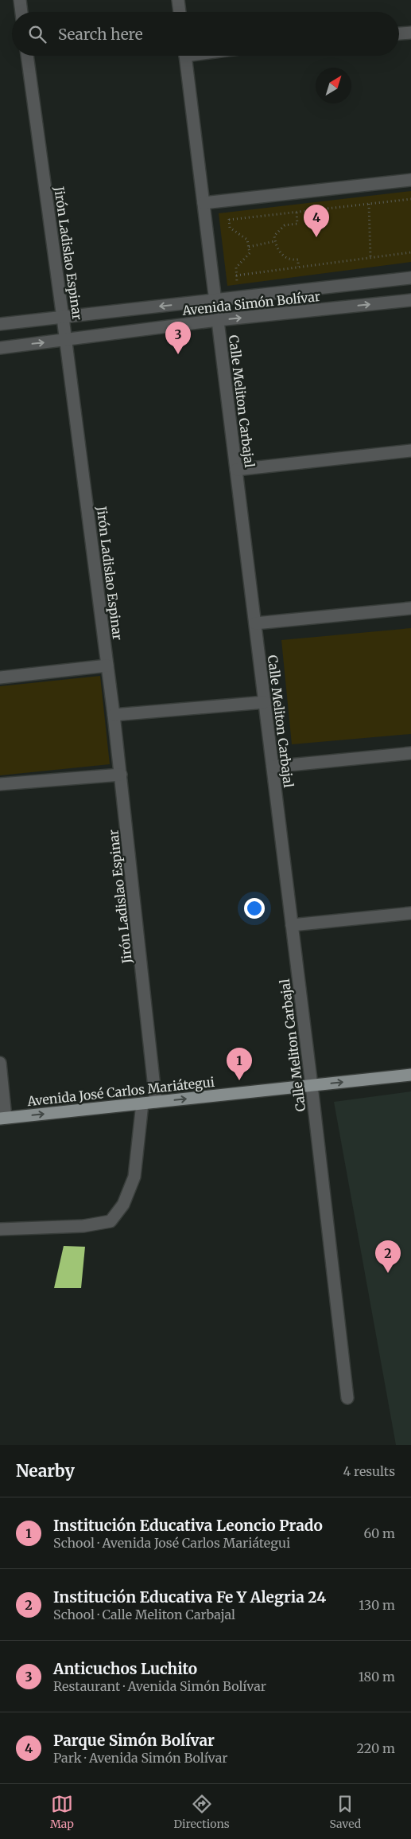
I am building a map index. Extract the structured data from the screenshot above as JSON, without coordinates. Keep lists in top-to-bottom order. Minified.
{"streets":{"main road":["Avenida José Carlos Mariátegui"],"street":["Jirón Ladislao Espinar","Avenida Simón Bolívar","Calle Meliton Carbajal"]},"crossings":[["Jirón Ladislao Espinar","Avenida Simón Bolívar"],["Jirón Ladislao Espinar","Avenida José Carlos Mariátegui"],["Avenida Simón Bolívar","Calle Meliton Carbajal"],["Calle Meliton Carbajal","Avenida José Carlos Mariátegui"]],"one_way":["Avenida José Carlos Mariátegui"],"north":"top right","page":{"search":"Search here","pins":["4","3","1","2"],"heading":["Nearby","4 results"],"list":[{"mark":"1","name":"Institución Educativa Leoncio Prado","note":"School · Avenida José Carlos Mariátegui","value":"60 m"},{"mark":"2","name":"Institución Educativa Fe Y Alegria 24","note":"School · Calle Meliton Carbajal","value":"130 m"},{"mark":"3","name":"Anticuchos Luchito","note":"Restaurant · Avenida Simón Bolívar","value":"180 m"},{"mark":"4","name":"Parque Simón Bolívar","note":"Park · Avenida Simón Bolívar","value":"220 m"}],"nav":["Map","Directions","Saved"]}}
